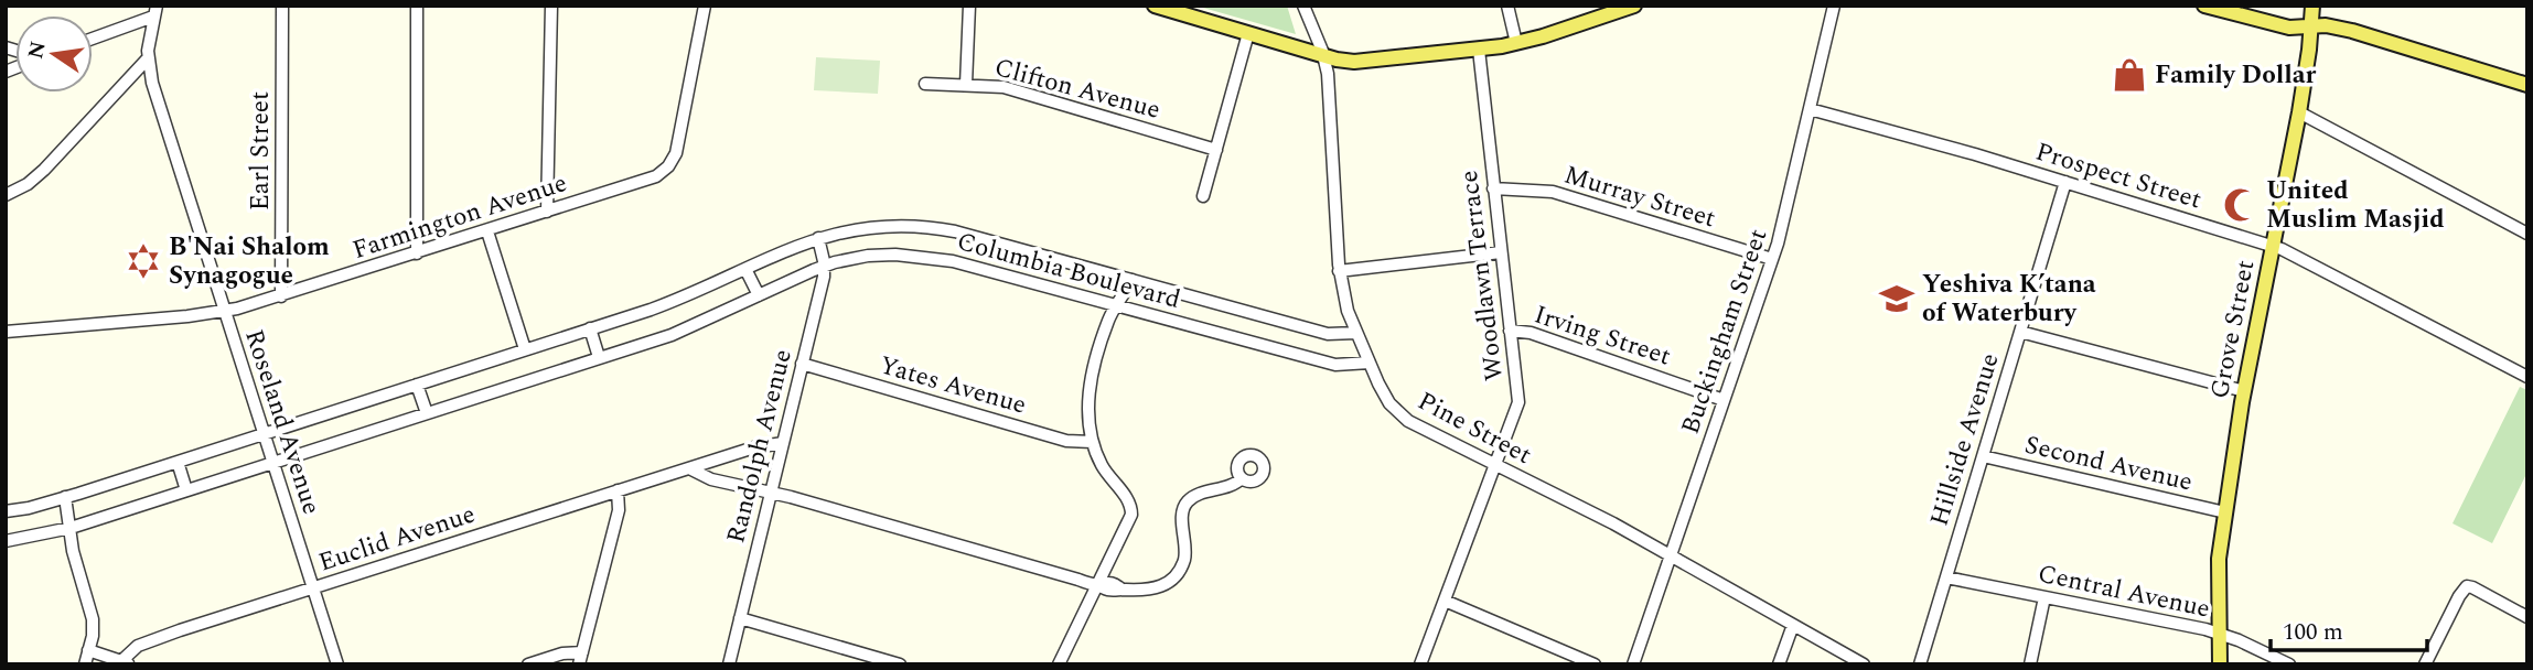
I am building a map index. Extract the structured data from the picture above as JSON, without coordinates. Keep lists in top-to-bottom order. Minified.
{"streets":{"main road":["Grove Street"],"street":["Clifton Avenue","Earl Street","Prospect Street","Murray Street","Farmington Avenue","Columbia Boulevard","Woodlawn Terrace","Buckingham Street","Irving Street","Yates Avenue","Roseland Avenue","Pine Street","Hillside Avenue","Randolph Avenue","Second Avenue","Euclid Avenue","Central Avenue"]},"crossings":[["Earl Street","Farmington Avenue"],["Prospect Street","Grove Street"],["Prospect Street","Buckingham Street"],["Prospect Street","Hillside Avenue"],["Murray Street","Woodlawn Terrace"],["Murray Street","Buckingham Street"],["Farmington Avenue","Roseland Avenue"],["Columbia Boulevard","Roseland Avenue"],["Columbia Boulevard","Pine Street"],["Columbia Boulevard","Randolph Avenue"],["Woodlawn Terrace","Irving Street"],["Woodlawn Terrace","Pine Street"],["Grove Street","Second Avenue"],["Grove Street","Central Avenue"],["Buckingham Street","Irving Street"],["Buckingham Street","Pine Street"],["Yates Avenue","Randolph Avenue"],["Roseland Avenue","Euclid Avenue"],["Hillside Avenue","Second Avenue"],["Hillside Avenue","Central Avenue"],["Randolph Avenue","Euclid Avenue"]],"places":{"shop":["Family Dollar"],"mosque":["United Muslim Masjid"],"synagogue":["B'Nai Shalom Synagogue"],"school or university":["Yeshiva K’tana of Waterbury"]},"scale_bar":"100 m","north":"left"}
